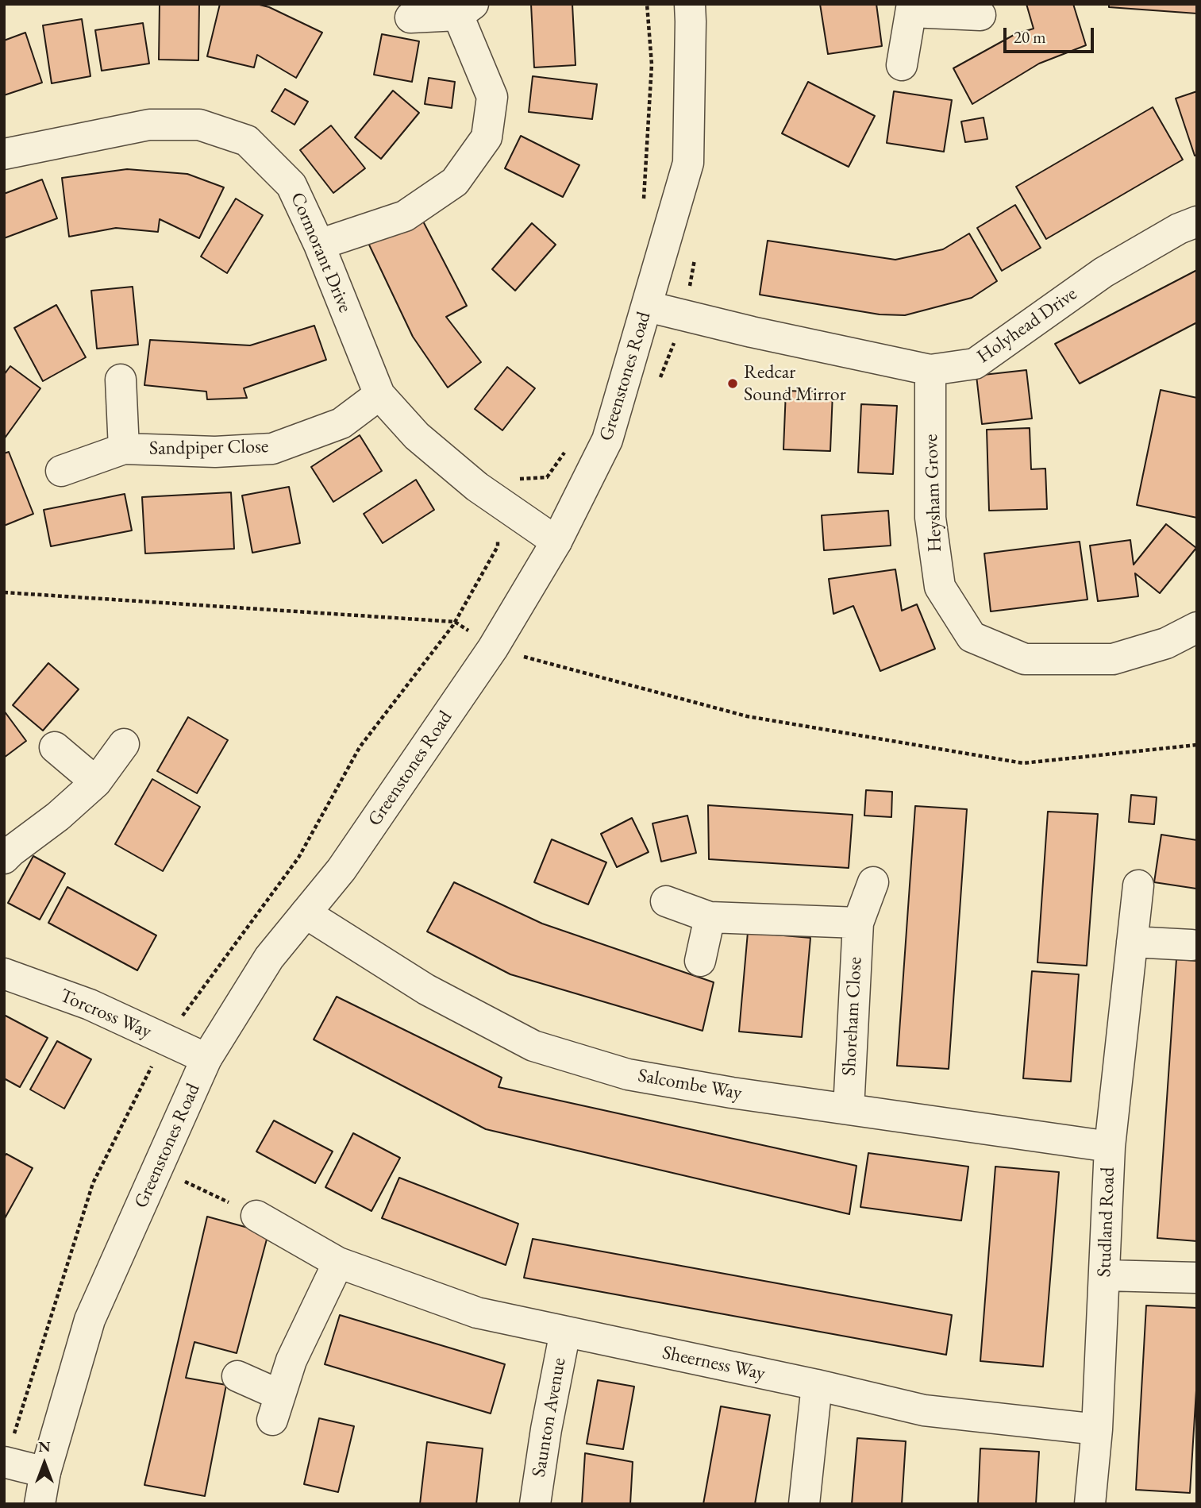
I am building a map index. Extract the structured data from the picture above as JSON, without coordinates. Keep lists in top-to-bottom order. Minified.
{"streets":{"street":["Cormorant Drive","Holyhead Drive","Greenstones Road","Sandpiper Close","Heysham Grove","Torcross Way","Shoreham Close","Salcombe Way","Studland Road","Sheerness Way","Saunton Avenue"]},"crossings":[["Cormorant Drive","Greenstones Road"],["Cormorant Drive","Sandpiper Close"],["Holyhead Drive","Greenstones Road"],["Holyhead Drive","Heysham Grove"],["Greenstones Road","Torcross Way"],["Greenstones Road","Salcombe Way"],["Shoreham Close","Salcombe Way"],["Salcombe Way","Studland Road"],["Studland Road","Sheerness Way"],["Sheerness Way","Saunton Avenue"]],"places":["Redcar Sound Mirror"],"scale_bar":"20 m","north":"top"}
